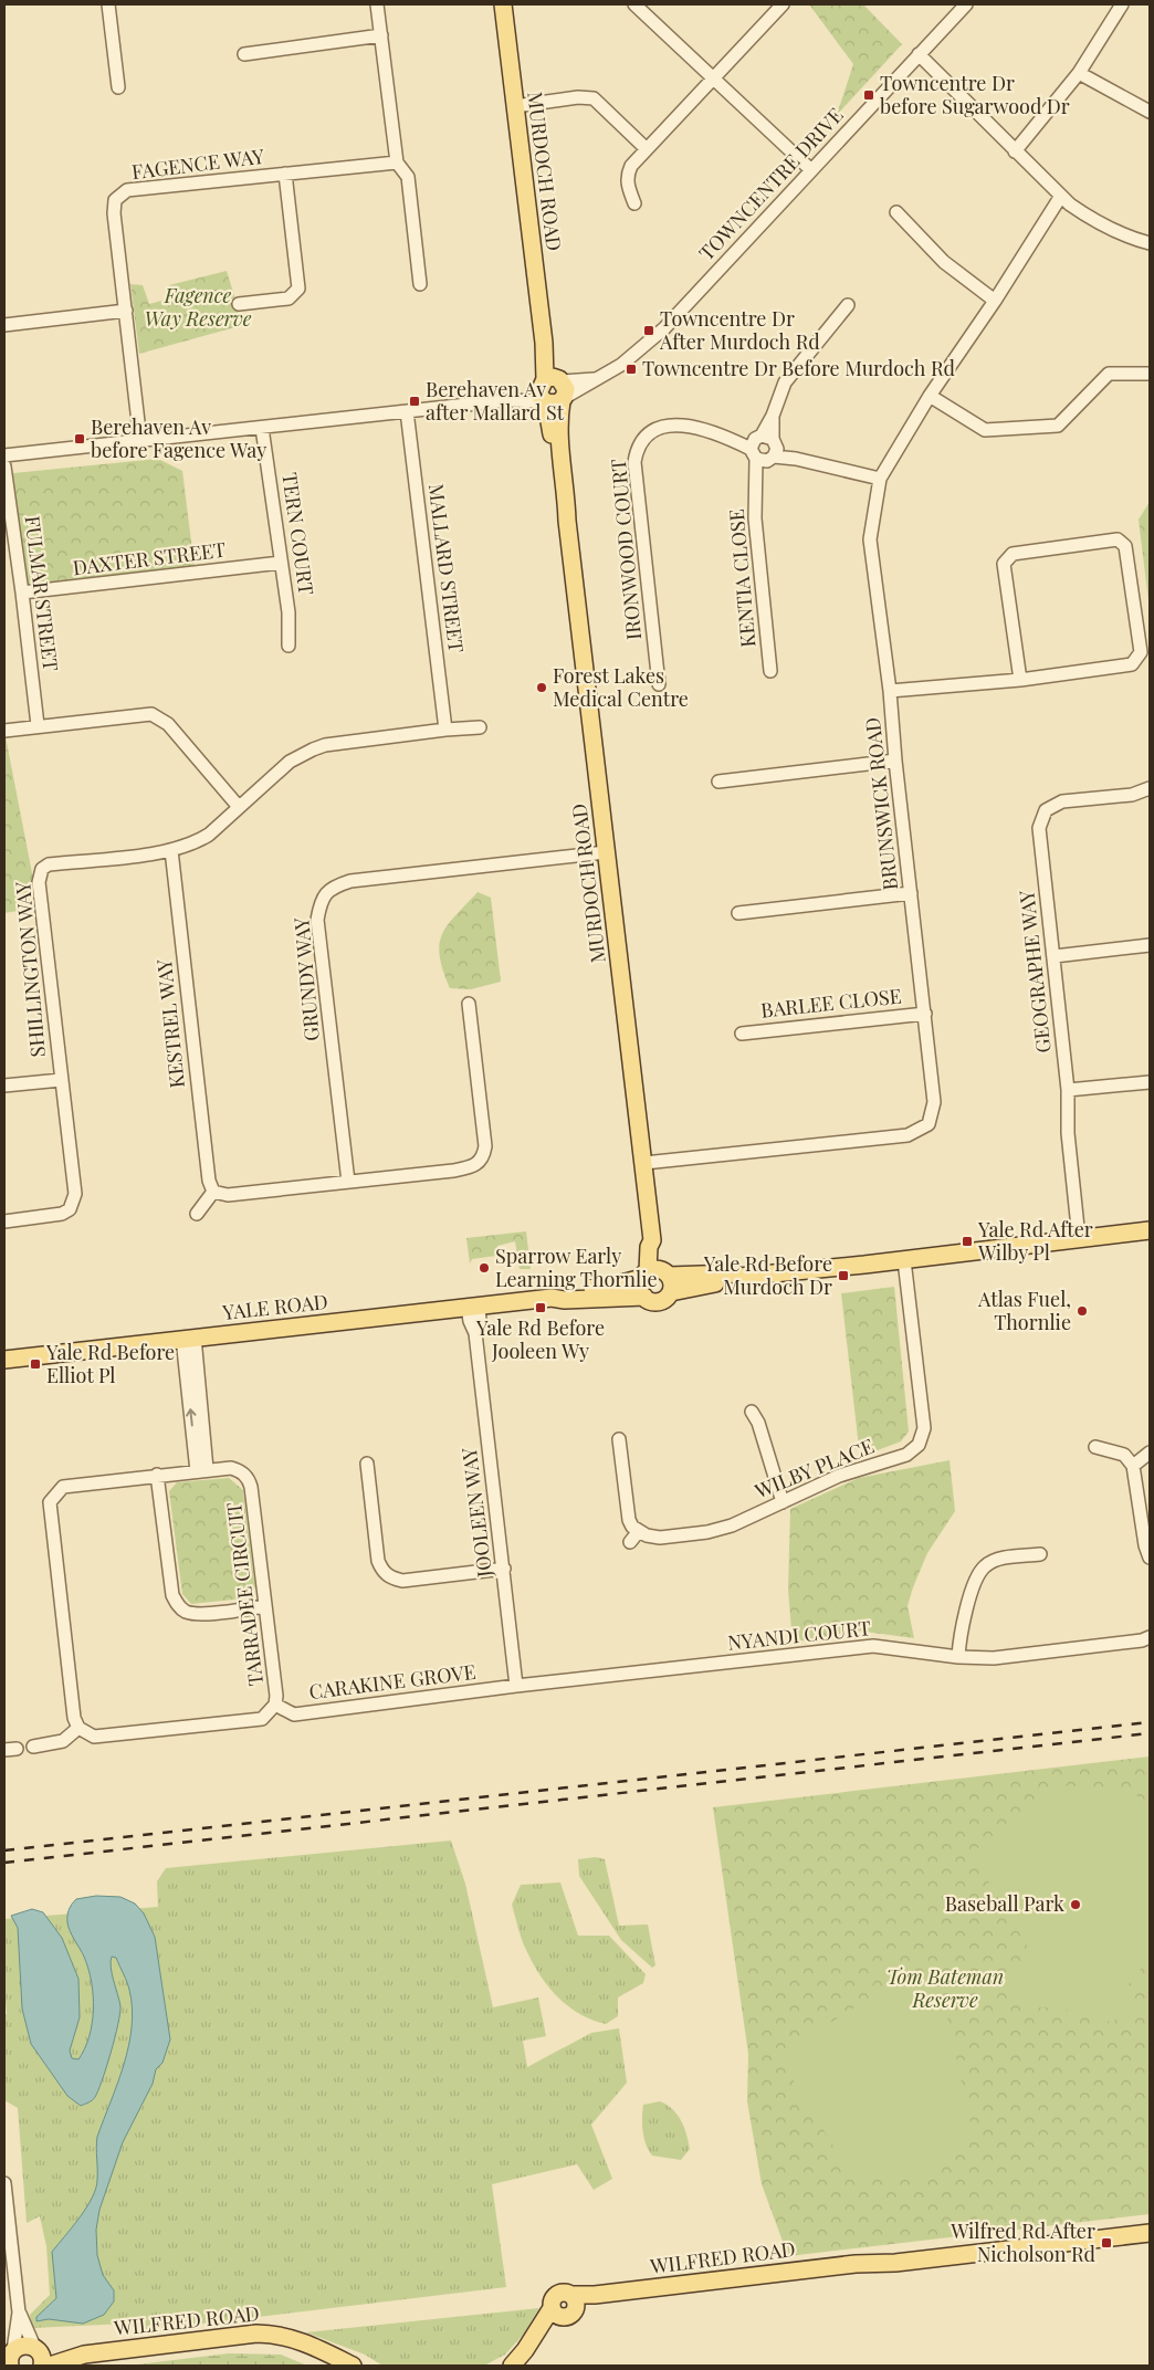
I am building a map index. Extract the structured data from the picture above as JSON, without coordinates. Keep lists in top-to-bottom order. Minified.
{"streets":{"main road":["MURDOCH ROAD","YALE ROAD","WILFRED ROAD"],"street":["FAGENCE WAY","TOWNCENTRE DRIVE","TERN COURT","IRONWOOD COURT","DAXTER STREET","MALLARD STREET","KENTIA CLOSE","FULMAR STREET","BRUNSWICK ROAD","SHILLINGTON WAY","GEOGRAPHE WAY","GRUNDY WAY","BARLEE CLOSE","KESTREL WAY","WILBY PLACE","JOOLEEN WAY","TARRADEE CIRCUIT","NYANDI COURT","CARAKINE GROVE"]},"crossings":[["FAGENCE WAY","TOWNCENTRE DRIVE"],["MURDOCH ROAD","TOWNCENTRE DRIVE"],["MURDOCH ROAD","BRUNSWICK ROAD"],["MURDOCH ROAD","GRUNDY WAY"],["MURDOCH ROAD","YALE ROAD"],["TOWNCENTRE DRIVE","TERN COURT"],["TOWNCENTRE DRIVE","MALLARD STREET"],["TERN COURT","DAXTER STREET"],["IRONWOOD COURT","KENTIA CLOSE"],["IRONWOOD COURT","BRUNSWICK ROAD"],["DAXTER STREET","FULMAR STREET"],["MALLARD STREET","SHILLINGTON WAY"],["BRUNSWICK ROAD","BARLEE CLOSE"],["SHILLINGTON WAY","KESTREL WAY"],["GEOGRAPHE WAY","YALE ROAD"],["YALE ROAD","WILBY PLACE"],["YALE ROAD","JOOLEEN WAY"],["JOOLEEN WAY","NYANDI COURT"],["JOOLEEN WAY","CARAKINE GROVE"],["TARRADEE CIRCUIT","CARAKINE GROVE"],["NYANDI COURT","CARAKINE GROVE"]],"parks":["Fagence Way Reserve","Tom Bateman Reserve"],"places":{"transit":["Towncentre Dr before Sugarwood Dr","Towncentre Dr After Murdoch Rd","Towncentre Dr Before Murdoch Rd","Berehaven Av after Mallard St","Berehaven Av before Fagence Way","Yale Rd After Wilby Pl","Yale Rd Before Murdoch Dr","Yale Rd Before Jooleen Wy","Yale Rd Before Elliot Pl","Wilfred Rd After Nicholson Rd"],"other":["Forest Lakes Medical Centre","Sparrow Early Learning Thornlie","Atlas Fuel, Thornlie","Baseball Park"]}}
